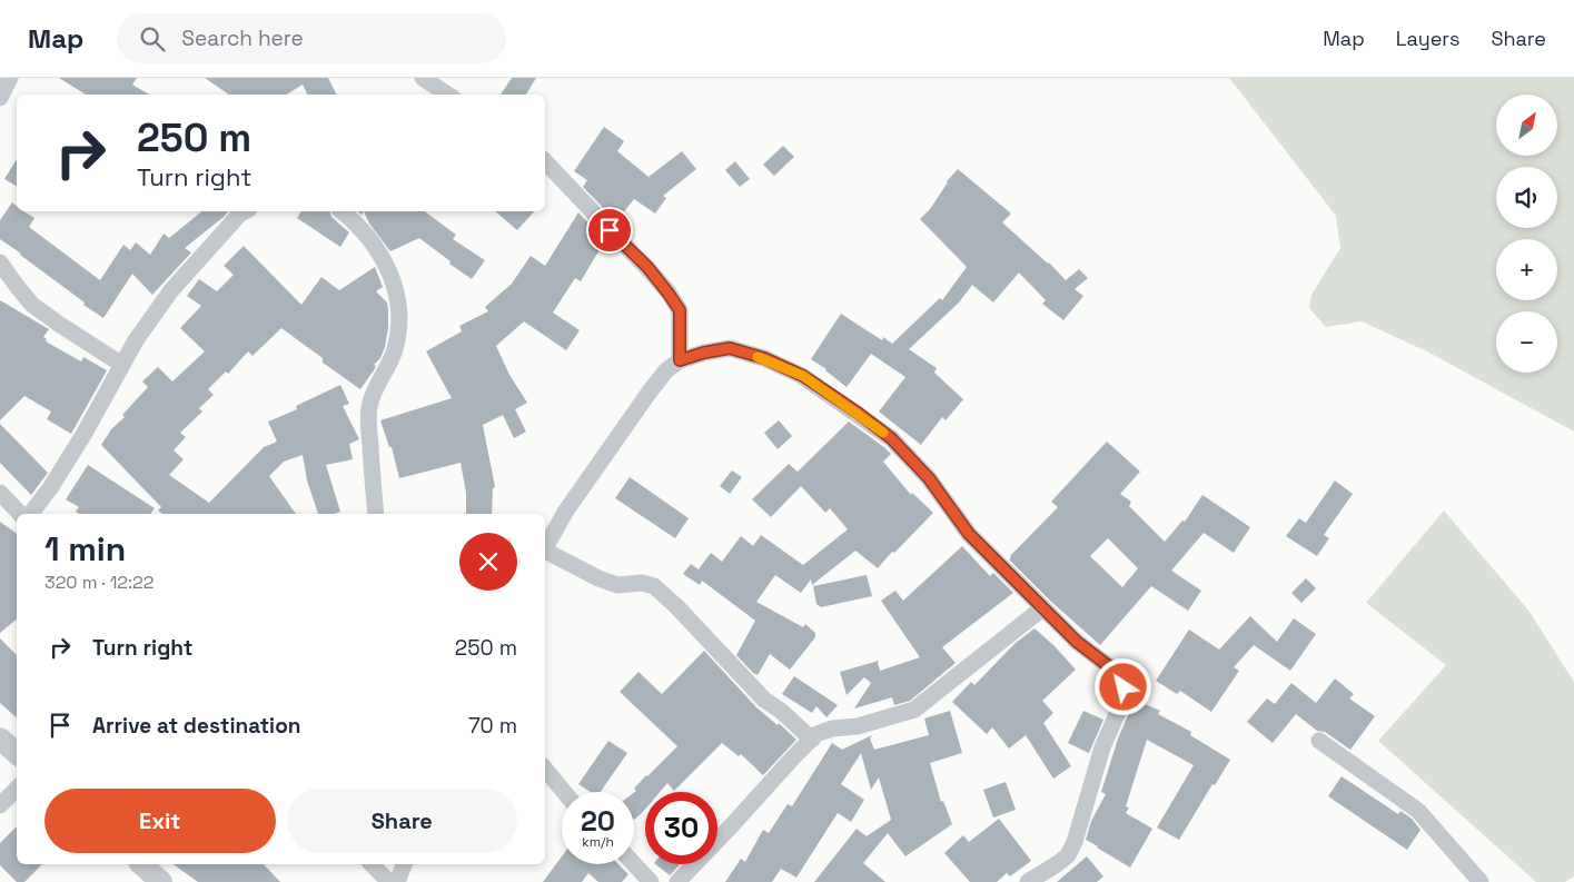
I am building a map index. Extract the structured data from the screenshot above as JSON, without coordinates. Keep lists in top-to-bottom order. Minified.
{"north":"top right","page":{"header":"Map","search":"Search here","nav":["Map","Layers","Share"],"map_buttons":["+","−"],"turn":["250 m","Turn right"],"heading":["1 min","320 m · 12:22"],"list":[{"name":"Turn right","value":"250 m"},{"name":"Arrive at destination","value":"70 m"}],"buttons":["Exit","Share"],"speed":"20 km/h","limit":"30"}}
